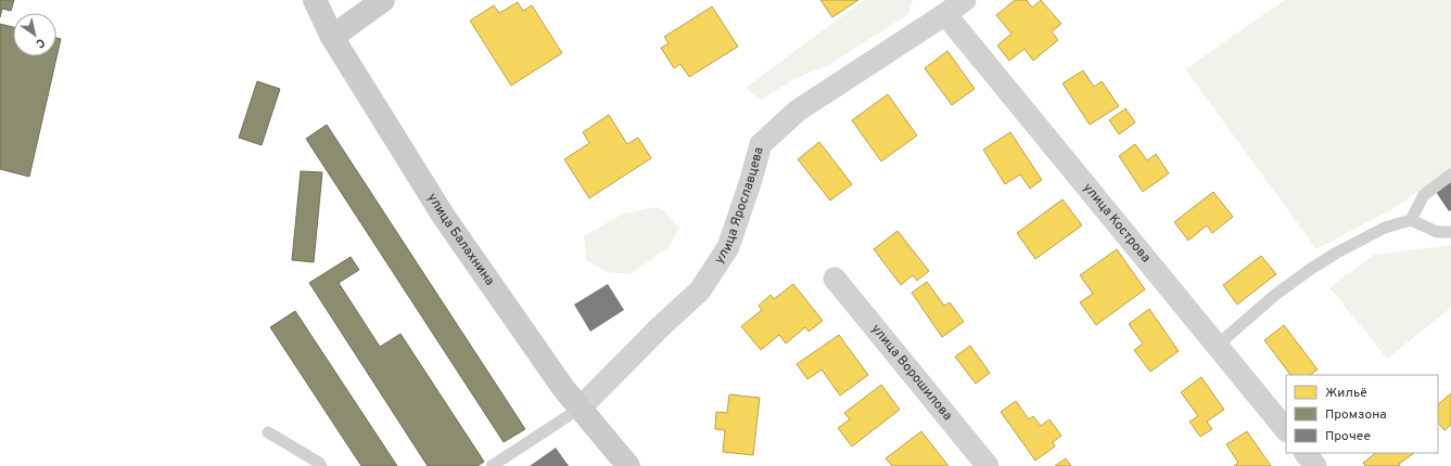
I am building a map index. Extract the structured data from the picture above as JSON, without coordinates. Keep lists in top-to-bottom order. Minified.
{"streets":{"street":["улица Ярославцева","улица Кострова","улица Балахнина","улица Ворошилова"]},"crossings":[["улица Ярославцева","улица Кострова"],["улица Ярославцева","улица Балахнина"]],"legend":["Жильё","Промзона","Прочее"],"north":"bottom right"}
